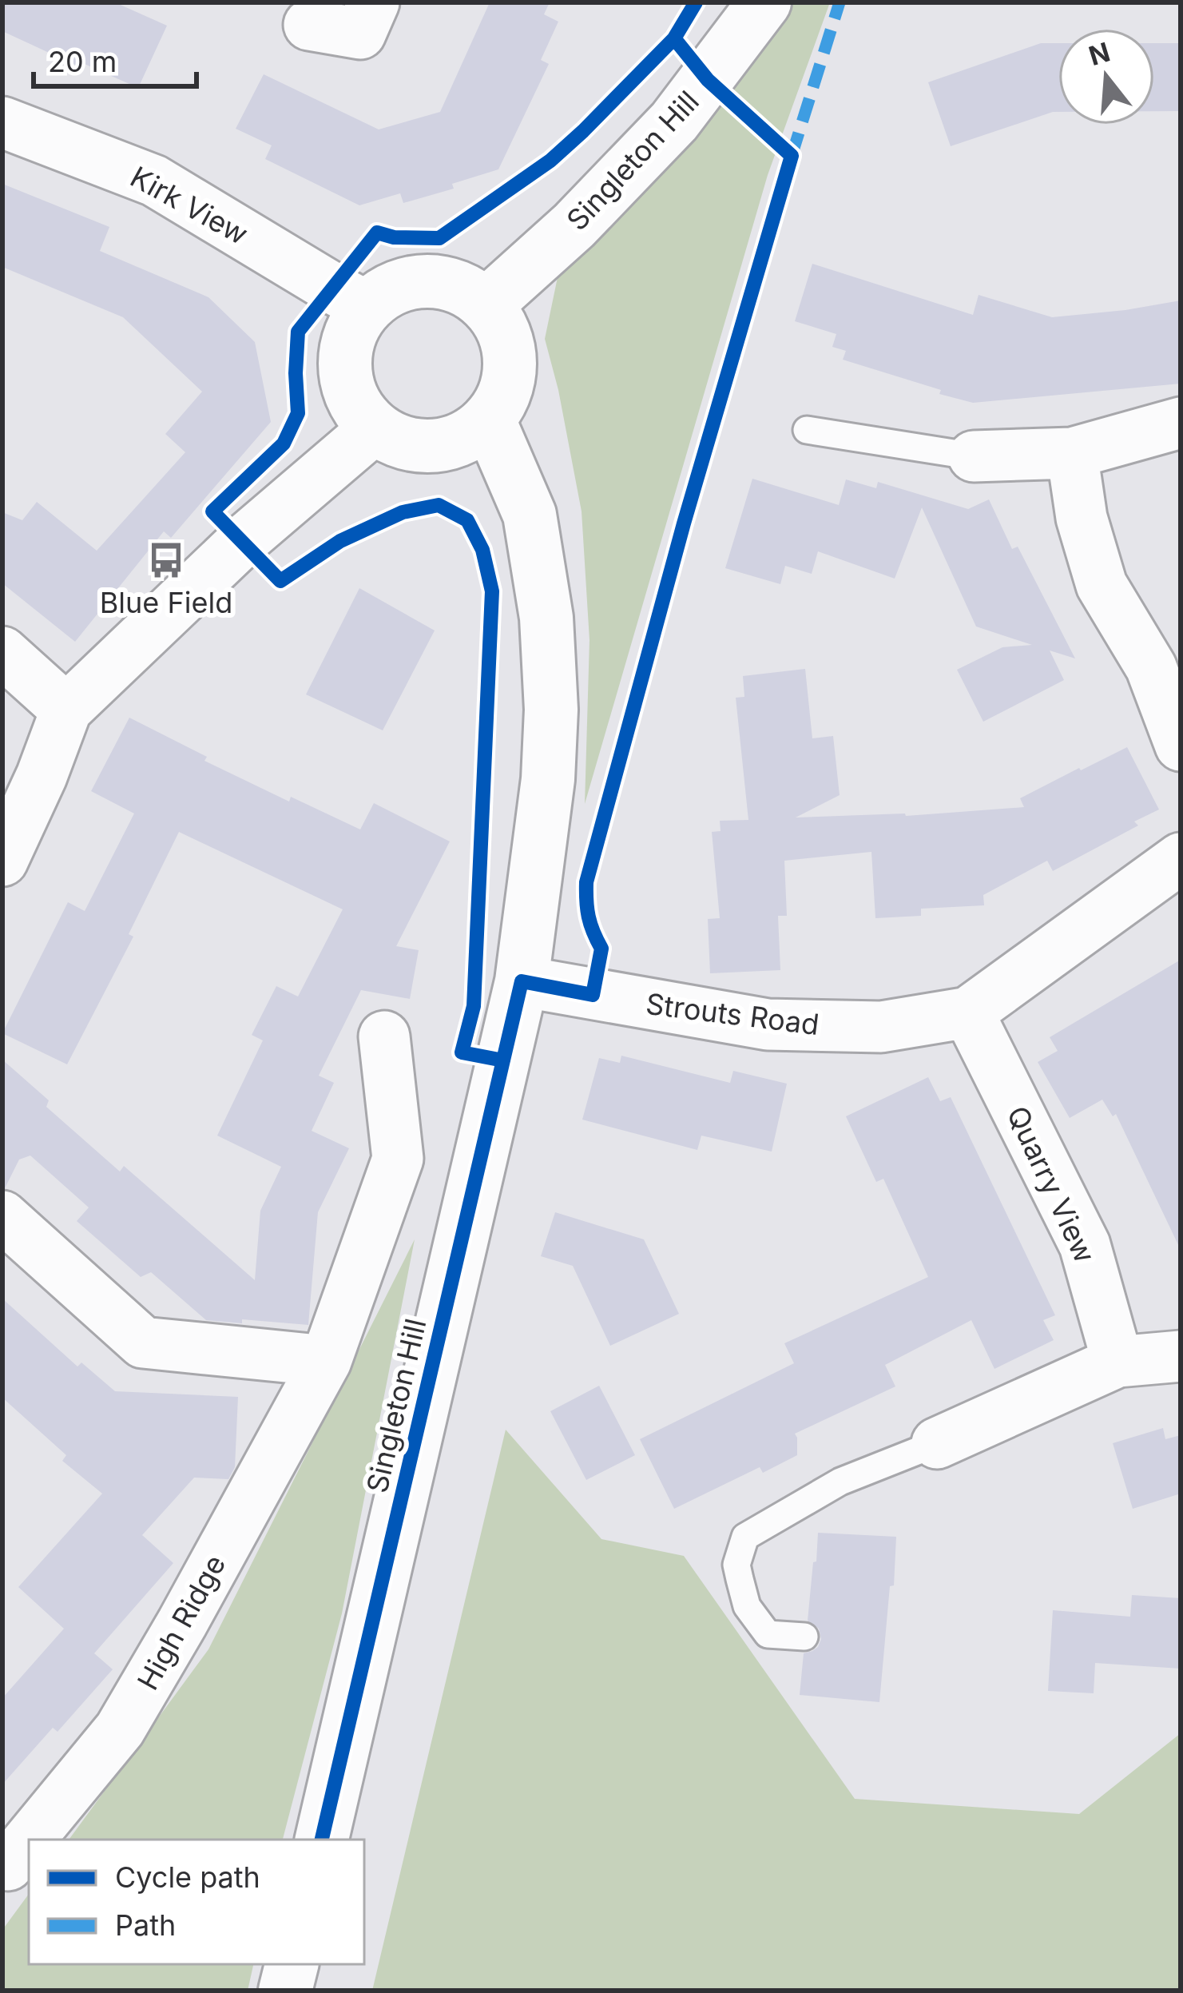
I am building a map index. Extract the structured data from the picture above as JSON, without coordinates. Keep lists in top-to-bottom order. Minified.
{"streets":{"street":["Singleton Hill","Kirk View","Strouts Road","Quarry View","High Ridge"]},"crossings":[["Singleton Hill","Kirk View"],["Singleton Hill","Strouts Road"],["Strouts Road","Quarry View"]],"places":{"bus stop":["Blue Field"]},"legend":["Cycle path","Path"],"scale_bar":"20 m","north":"top"}
